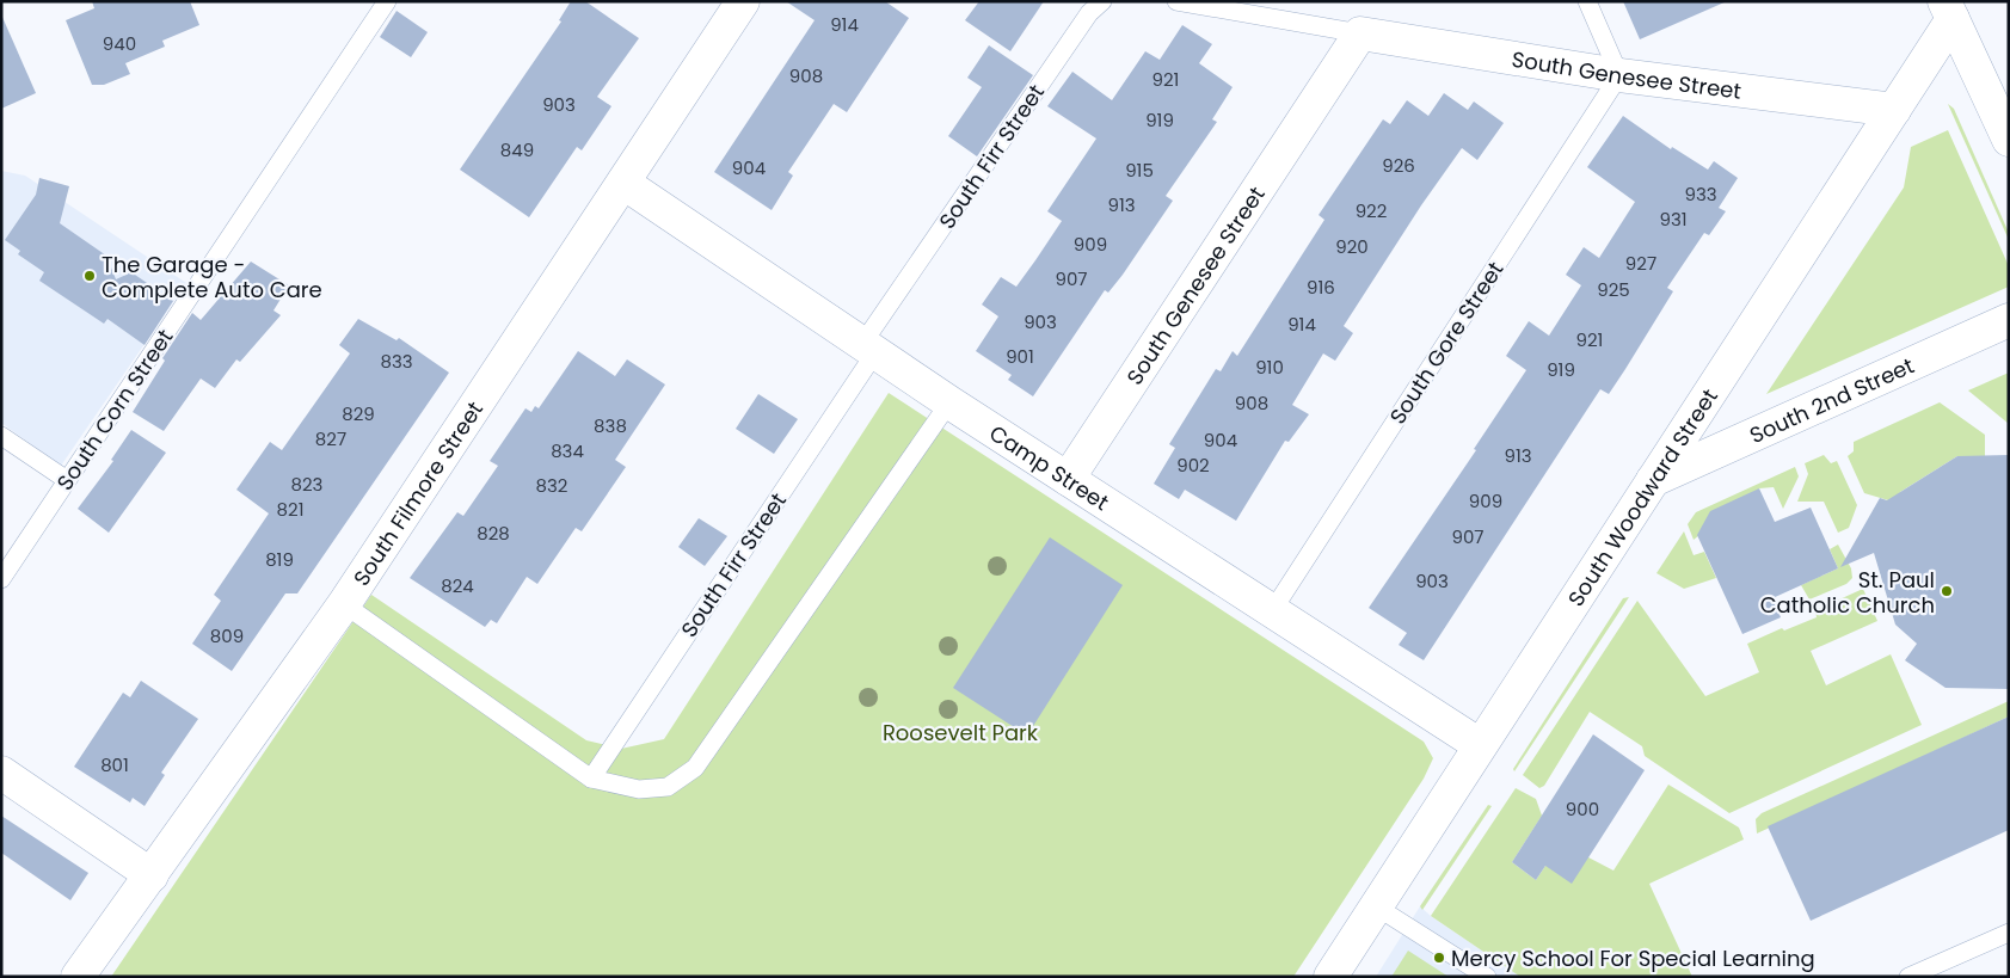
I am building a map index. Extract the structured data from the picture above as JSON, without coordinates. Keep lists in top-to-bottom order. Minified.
{"streets":{"street":["South Genesee Street","South 2nd Street","Camp Street","South Filmore Street","South Woodward Street"],"lane":["South Firr Street","South Gore Street","South Corn Street"]},"crossings":[["South Genesee Street","South Gore Street"],["South Genesee Street","Camp Street"],["South Genesee Street","South Woodward Street"],["South Firr Street","Camp Street"],["South Gore Street","Camp Street"],["South 2nd Street","South Woodward Street"],["Camp Street","South Filmore Street"],["Camp Street","South Woodward Street"]],"parks":["Roosevelt Park"],"places":["The Garage - Complete Auto Care","St. Paul Catholic Church","Mercy School For Special Learning"],"house_numbers":["914","940","908","921","903","919","849","926","904","915","933","913","922","931","909","920","927","907","916","925","903","914","921","901","833","910","919","908","829","838","827","904","834","913","902","823","832","909","821","828","907","819","903","824","809","801","900"]}
